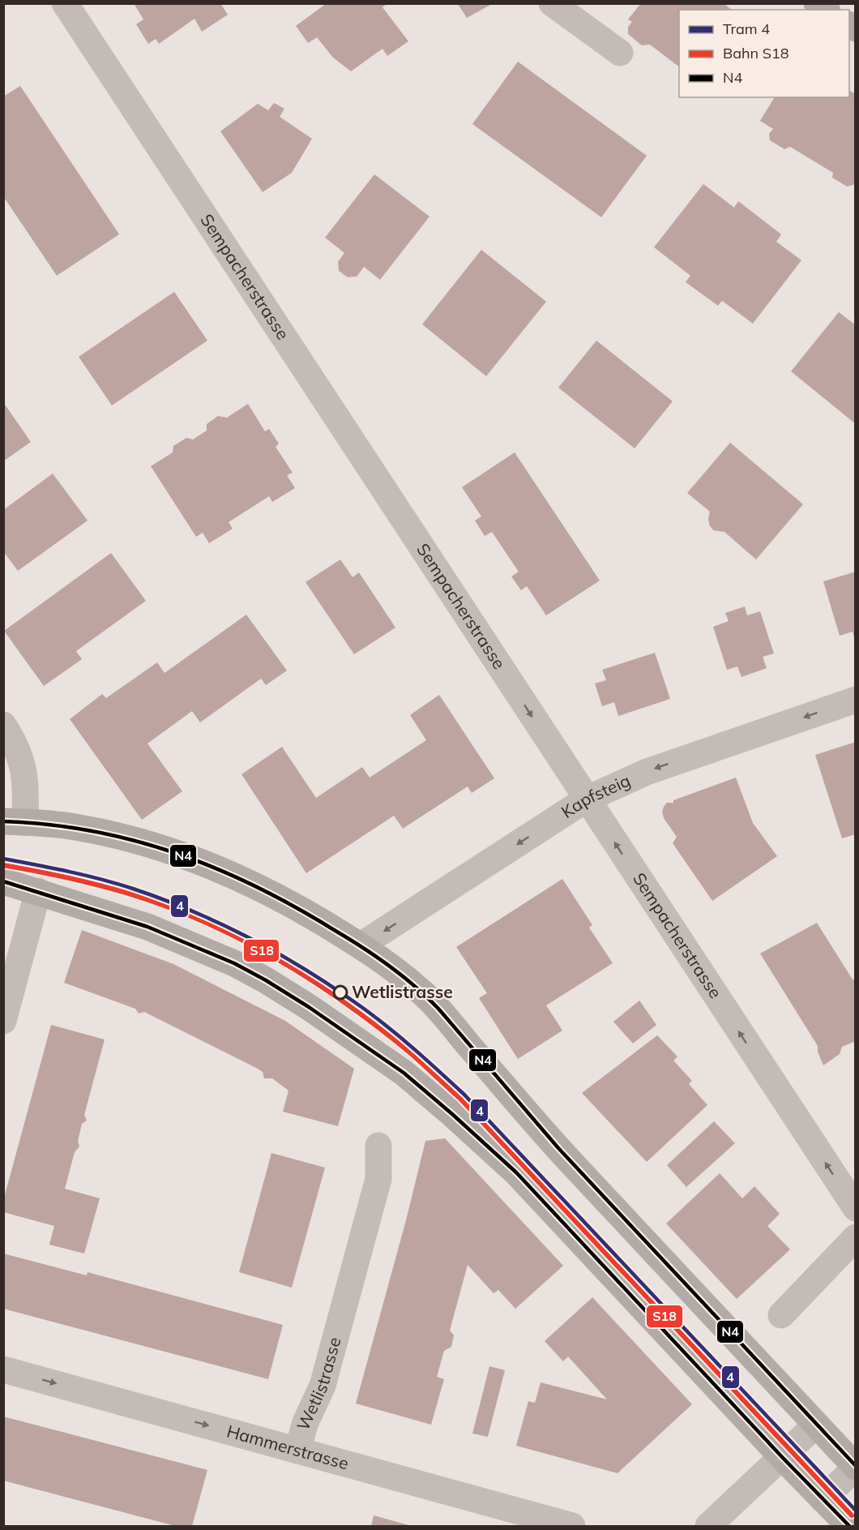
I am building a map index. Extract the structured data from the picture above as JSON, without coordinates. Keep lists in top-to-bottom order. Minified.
{"streets":{"street":["Sempacherstrasse","Kapfsteig","Wetlistrasse","Hammerstrasse"]},"crossings":[["Sempacherstrasse","Kapfsteig"],["Wetlistrasse","Hammerstrasse"]],"one_way":["Kapfsteig","Hammerstrasse"],"places":["Wetlistrasse"],"lines":["transit line N4","tram line 4","rail line S18"],"legend":["Tram 4","Bahn S18","N4"]}
